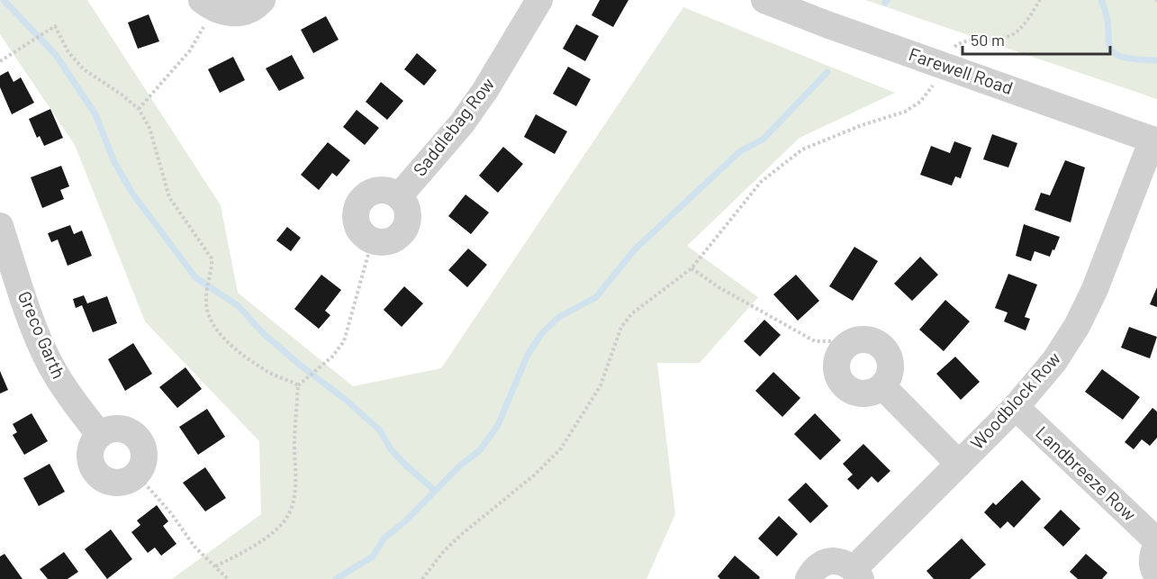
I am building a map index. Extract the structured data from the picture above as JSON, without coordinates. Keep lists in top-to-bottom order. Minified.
{"streets":{"street":["Farewell Road","Saddlebag Row","Greco Garth","Woodblock Row","Landbreeze Row"]},"crossings":[["Farewell Road","Woodblock Row"],["Woodblock Row","Landbreeze Row"]],"scale_bar":"50 m"}
